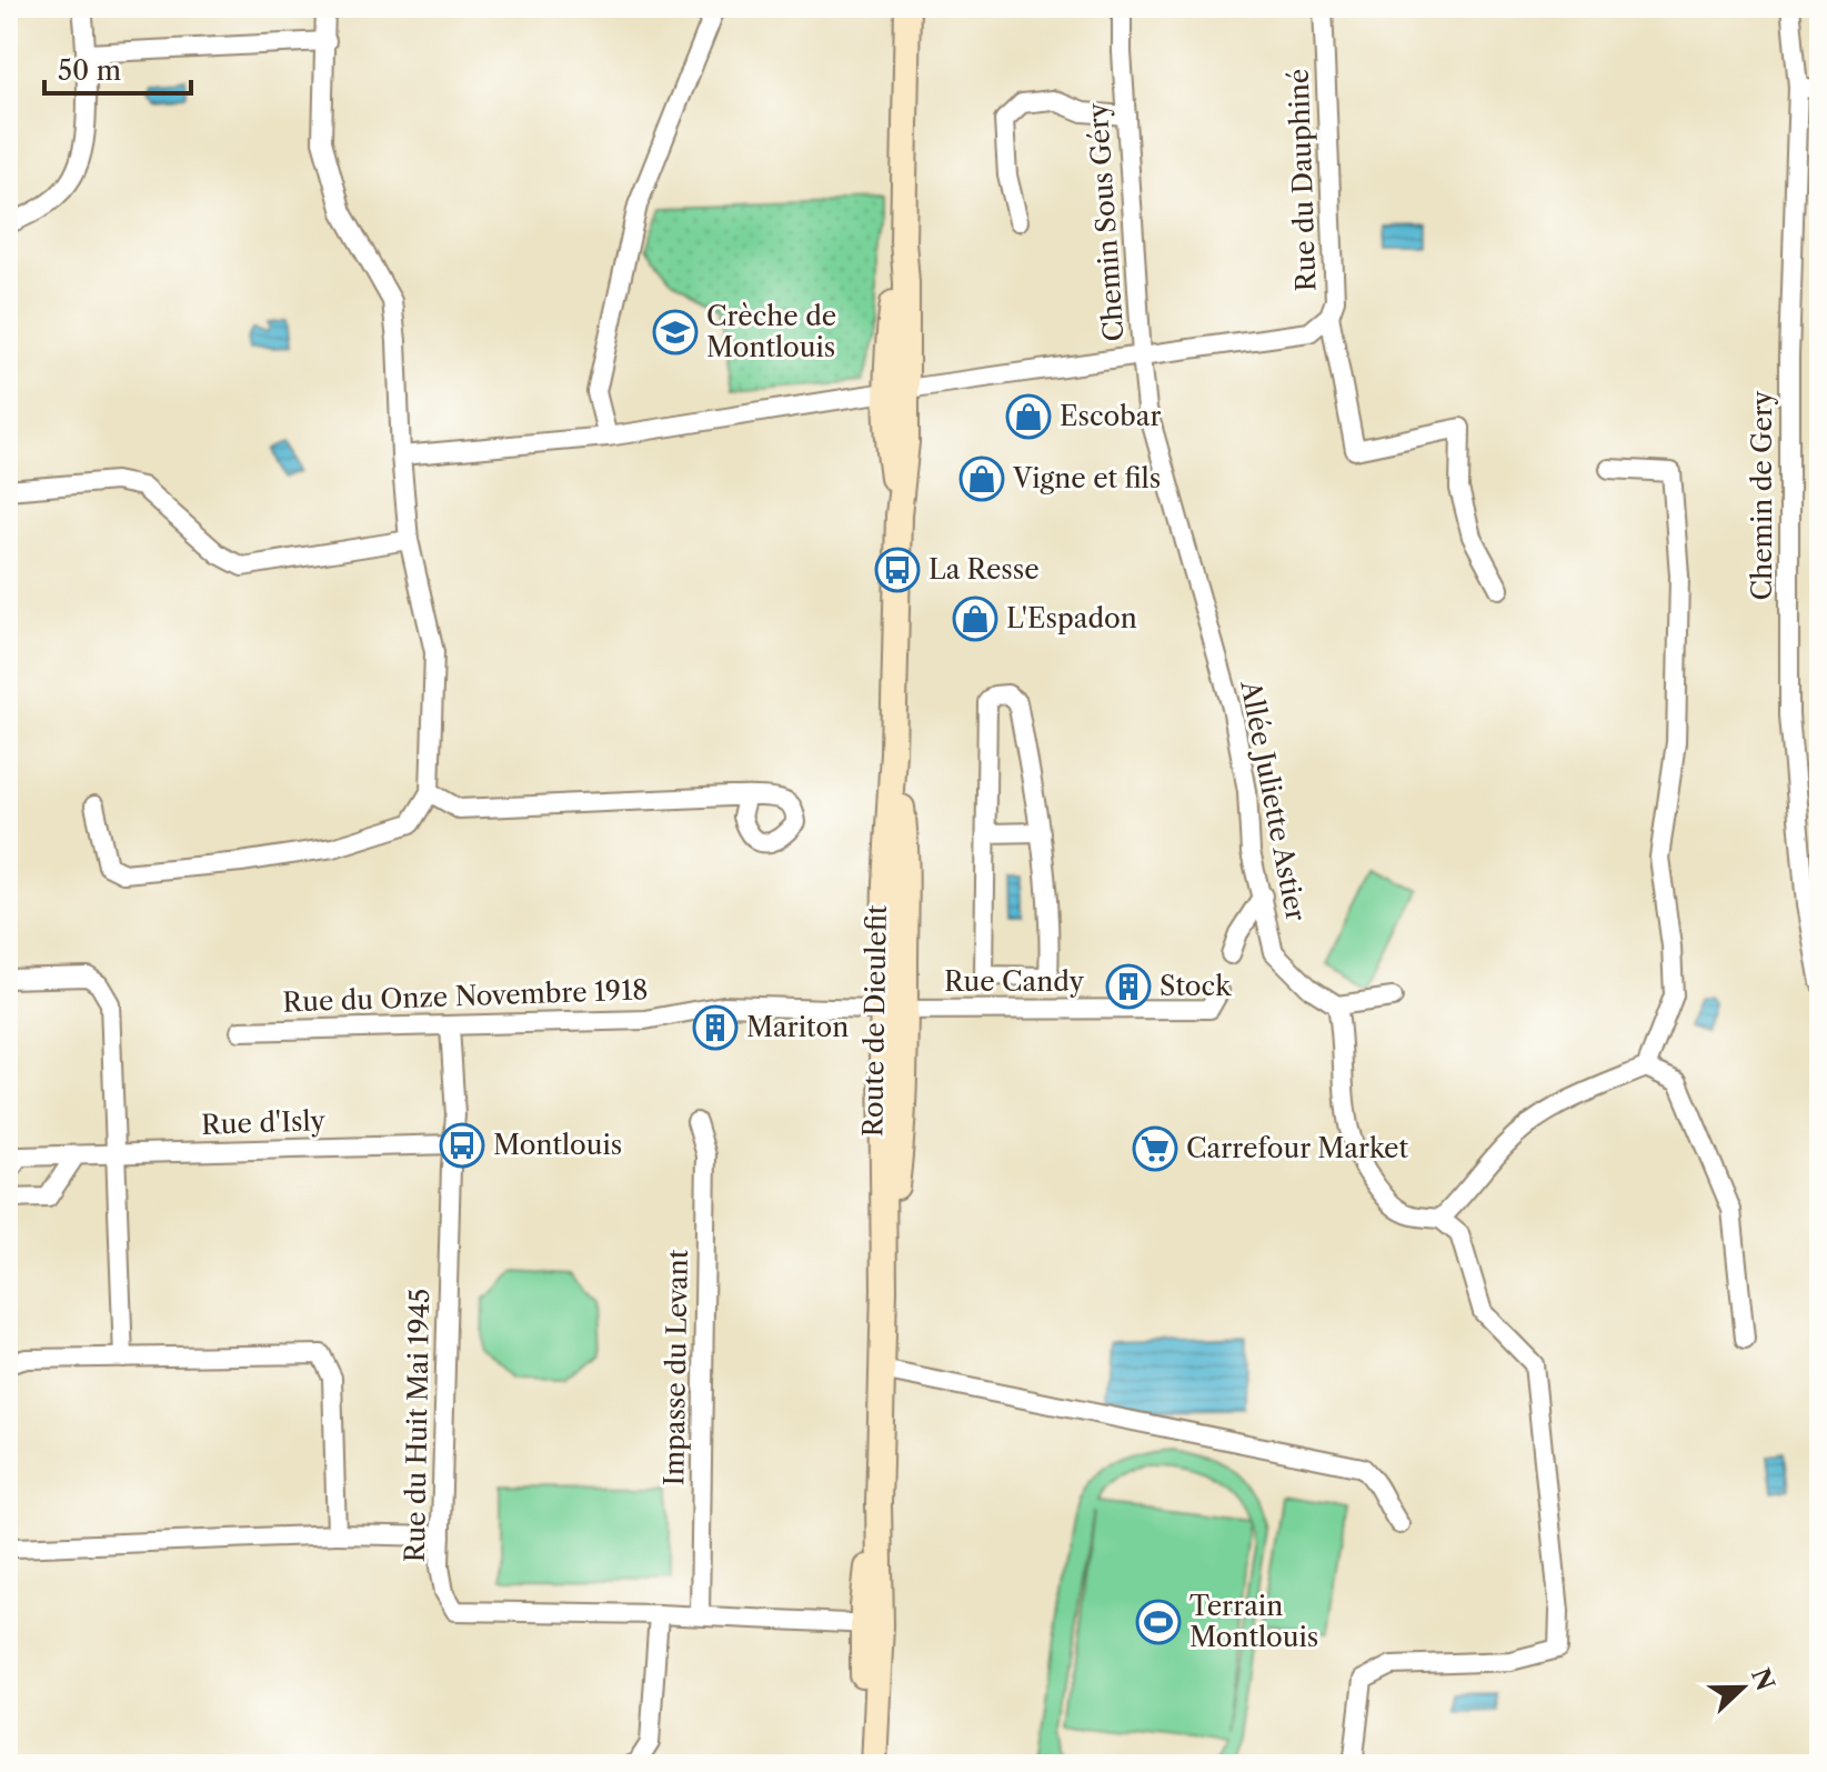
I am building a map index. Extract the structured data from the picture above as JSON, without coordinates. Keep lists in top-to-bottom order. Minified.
{"streets":{"main road":["Route de Dieulefit"],"street":["Rue du Dauphiné","Chemin Sous Géry","Chemin de Gery","Allée Juliette Astier","Rue Candy","Rue du Onze Novembre 1918","Rue d'Isly","Impasse du Levant","Rue du Huit Mai 1945"]},"crossings":[["Rue du Dauphiné","Chemin Sous Géry"],["Rue du Dauphiné","Allée Juliette Astier"],["Chemin Sous Géry","Allée Juliette Astier"],["Chemin Sous Géry","Route de Dieulefit"],["Rue Candy","Rue du Onze Novembre 1918"],["Rue Candy","Route de Dieulefit"],["Rue du Onze Novembre 1918","Route de Dieulefit"],["Rue du Onze Novembre 1918","Rue du Huit Mai 1945"],["Route de Dieulefit","Rue du Huit Mai 1945"],["Rue d'Isly","Rue du Huit Mai 1945"],["Impasse du Levant","Rue du Huit Mai 1945"]],"places":{"school or university":["Crèche de Montlouis"],"shop":["Escobar","Vigne et fils","L'Espadon"],"bus stop":["La Resse","Montlouis"],"building":["Stock","Mariton"],"supermarket":["Carrefour Market"],"sports":["Terrain Montlouis"]},"scale_bar":"50 m","north":"right"}
